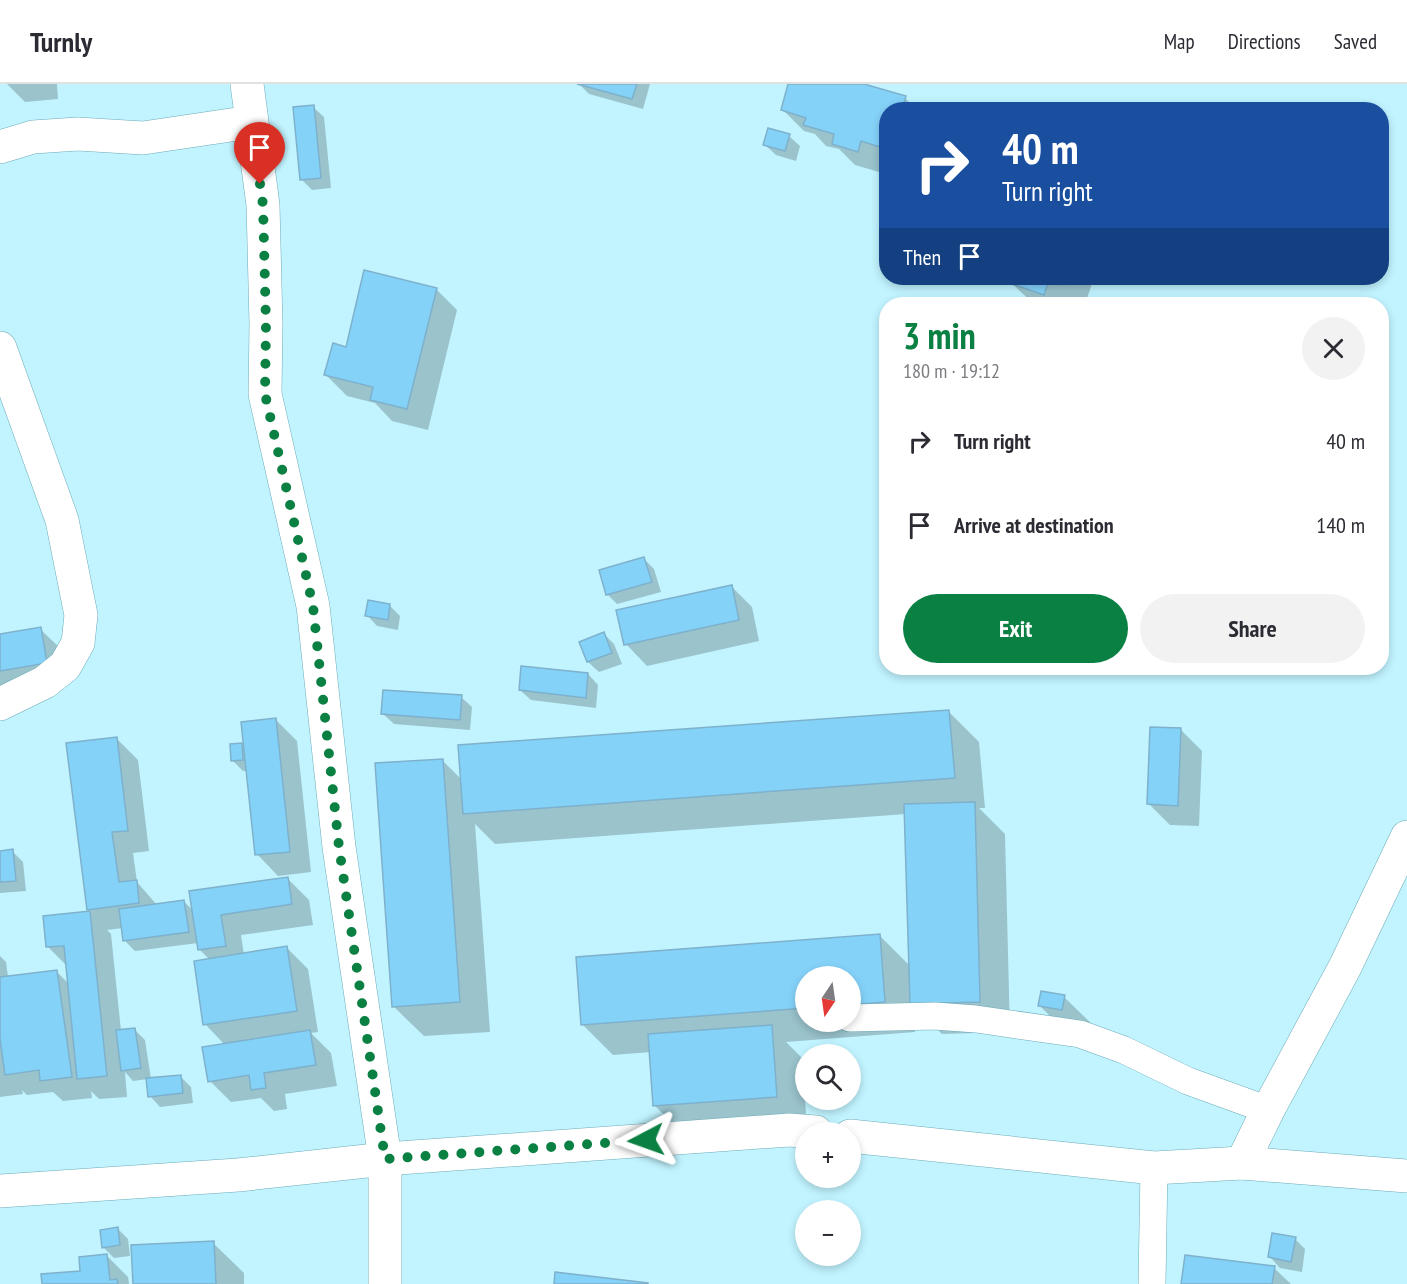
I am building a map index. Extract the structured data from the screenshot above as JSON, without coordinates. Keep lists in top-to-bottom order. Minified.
{"north":"bottom","page":{"header":"Turnly","nav":["Map","Directions","Saved"],"turn":["40 m","Turn right"],"then":"Then","heading":["3 min","180 m · 19:12"],"list":[{"name":"Turn right","value":"40 m"},{"name":"Arrive at destination","value":"140 m"}],"buttons":["Exit","Share"],"map_buttons":["+","−"]}}
